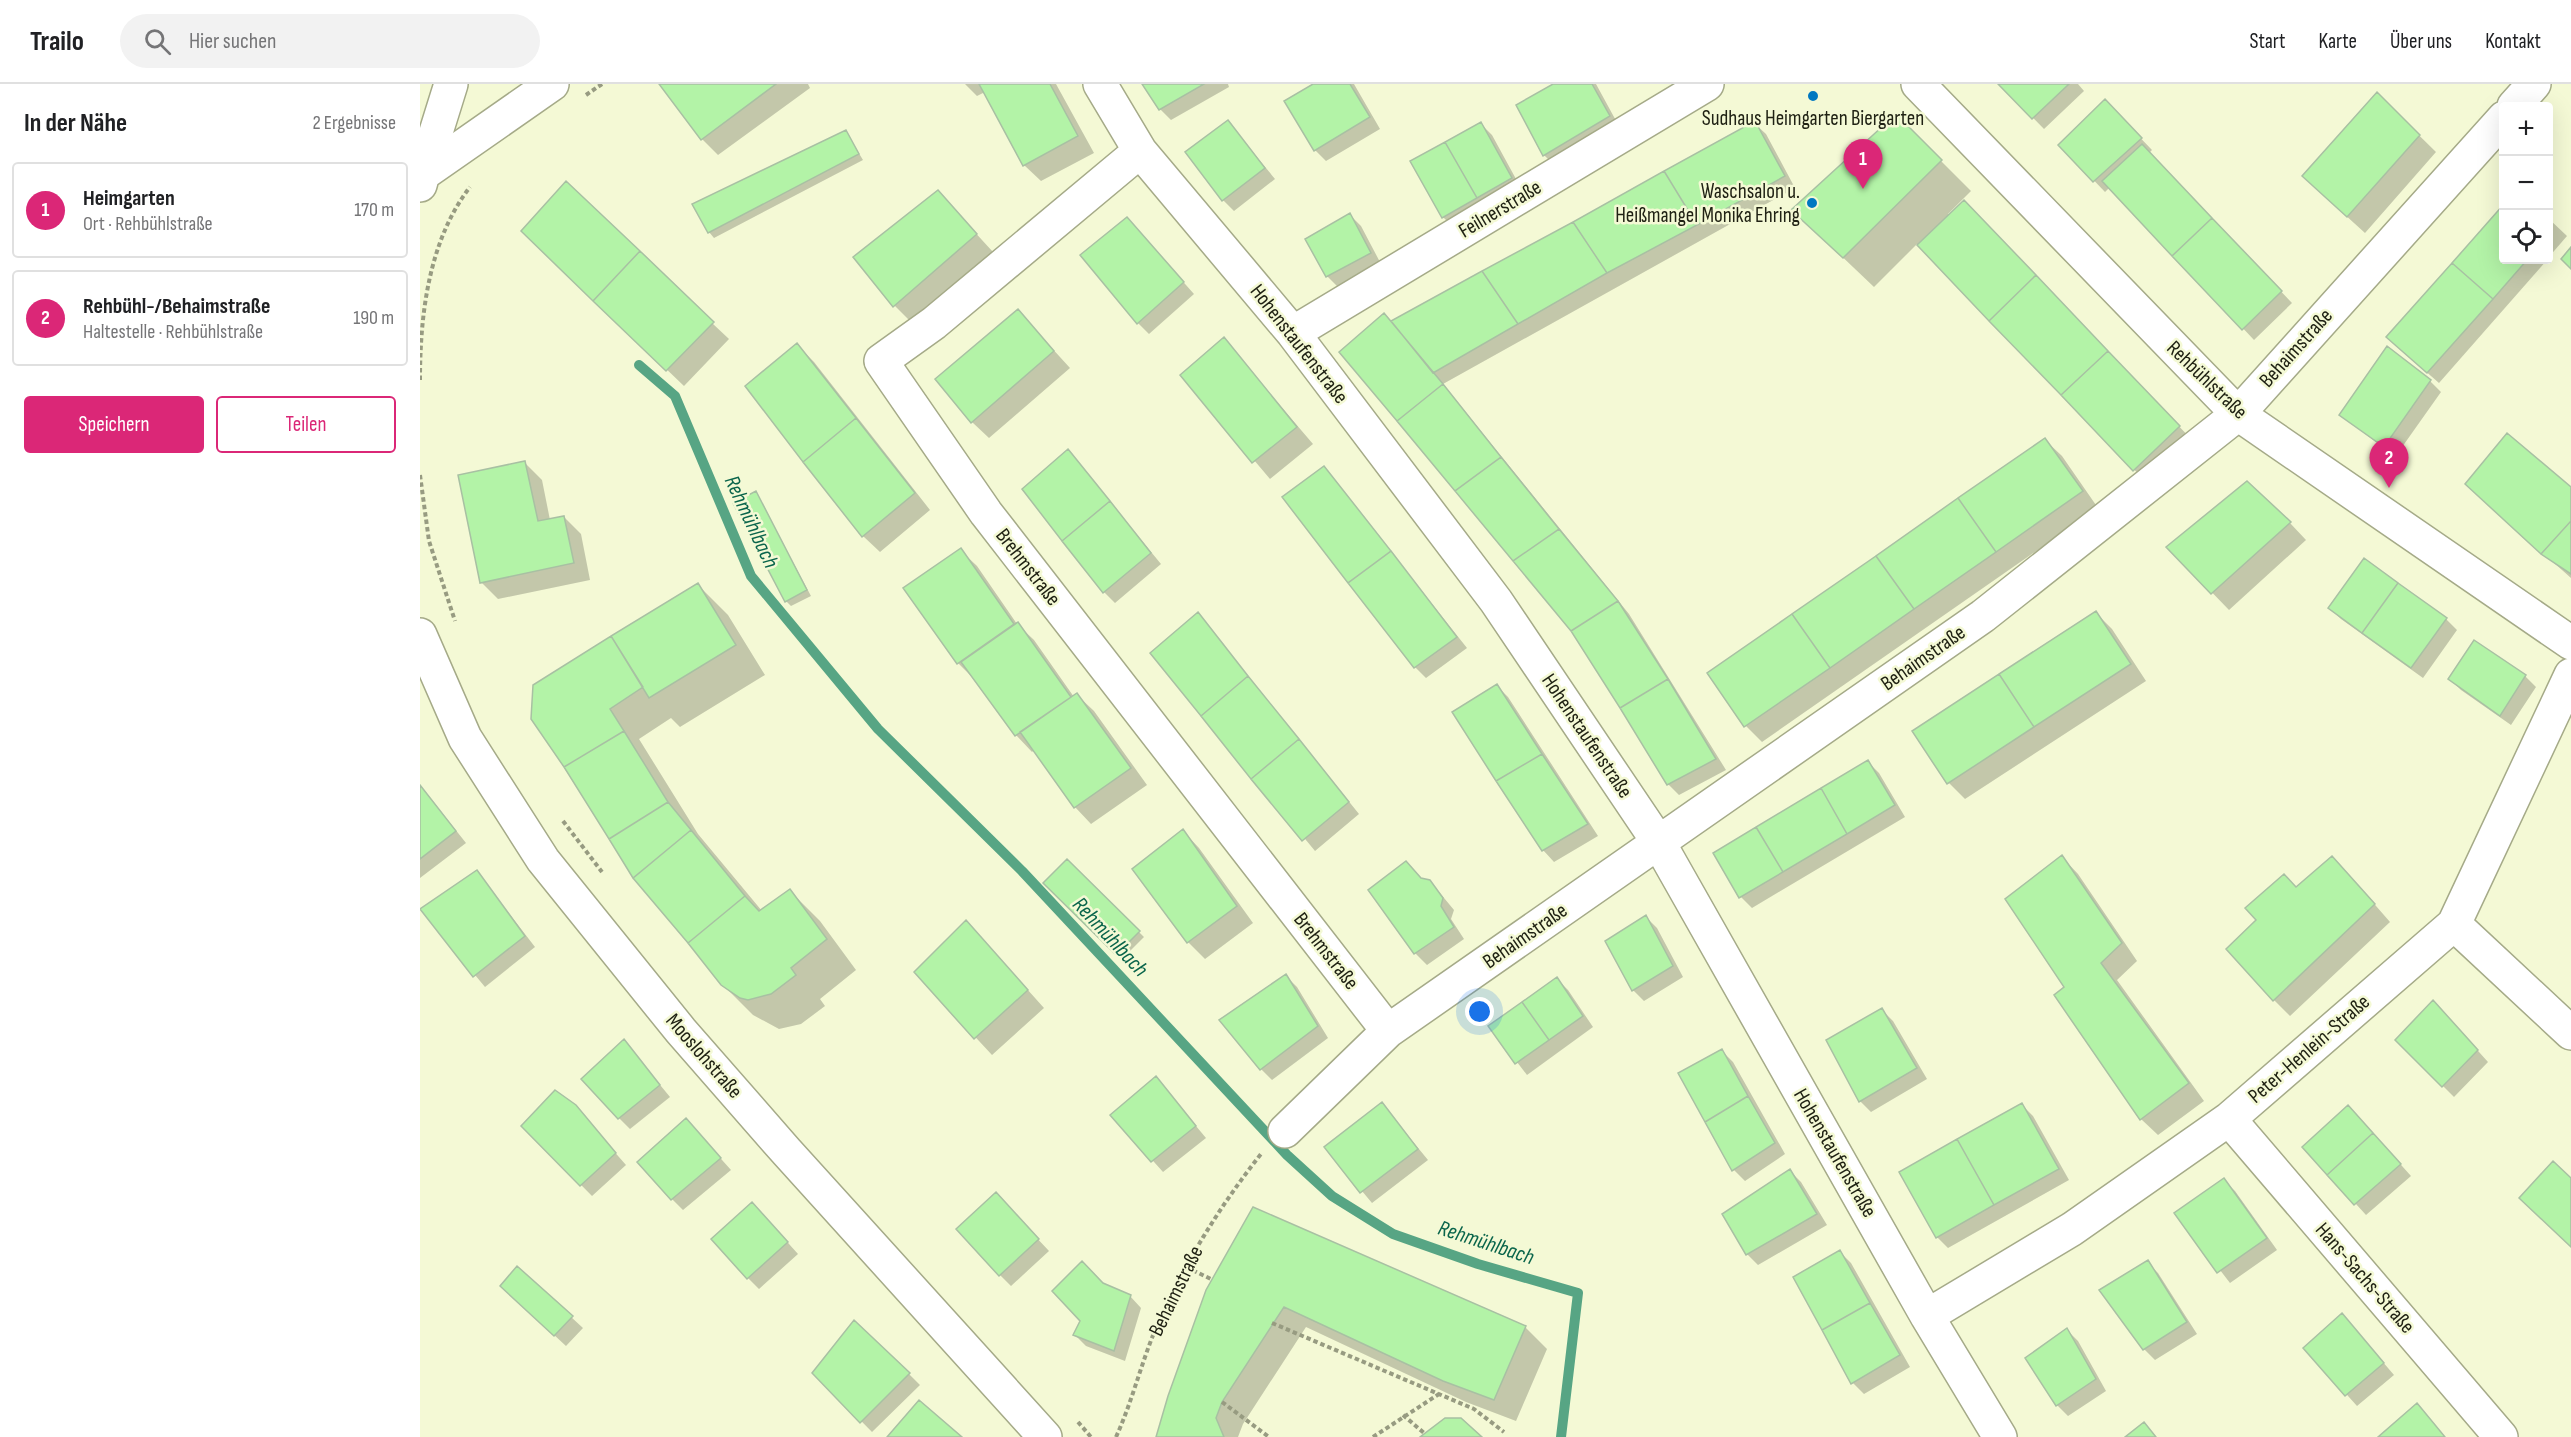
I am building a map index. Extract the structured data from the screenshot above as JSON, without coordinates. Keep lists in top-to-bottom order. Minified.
{"streets":{"street":["Feilnerstraße","Hohenstaufenstraße","Behaimstraße","Rehbühlstraße","Brehmstraße","Peter-Henlein-Straße","Mooslohstraße","Hans-Sachs-Straße"]},"crossings":[["Feilnerstraße","Hohenstaufenstraße"],["Hohenstaufenstraße","Behaimstraße"],["Hohenstaufenstraße","Brehmstraße"],["Hohenstaufenstraße","Peter-Henlein-Straße"],["Behaimstraße","Rehbühlstraße"],["Behaimstraße","Brehmstraße"],["Peter-Henlein-Straße","Hans-Sachs-Straße"]],"water":["Rehmühlbach"],"places":["Sudhaus Heimgarten Biergarten","Waschsalon u. Heißmangel Monika Ehring"],"page":{"header":"Trailo","search":"Hier suchen","nav":["Start","Karte","Über uns","Kontakt"],"heading":["In der Nähe","2 Ergebnisse"],"map_buttons":["+","−"],"pins":["1","2"],"list":[{"mark":"1","name":"Heimgarten","note":"Ort · Rehbühlstraße","value":"170 m"},{"mark":"2","name":"Rehbühl-/Behaimstraße","note":"Haltestelle · Rehbühlstraße","value":"190 m"}],"buttons":["Speichern","Teilen"]}}
